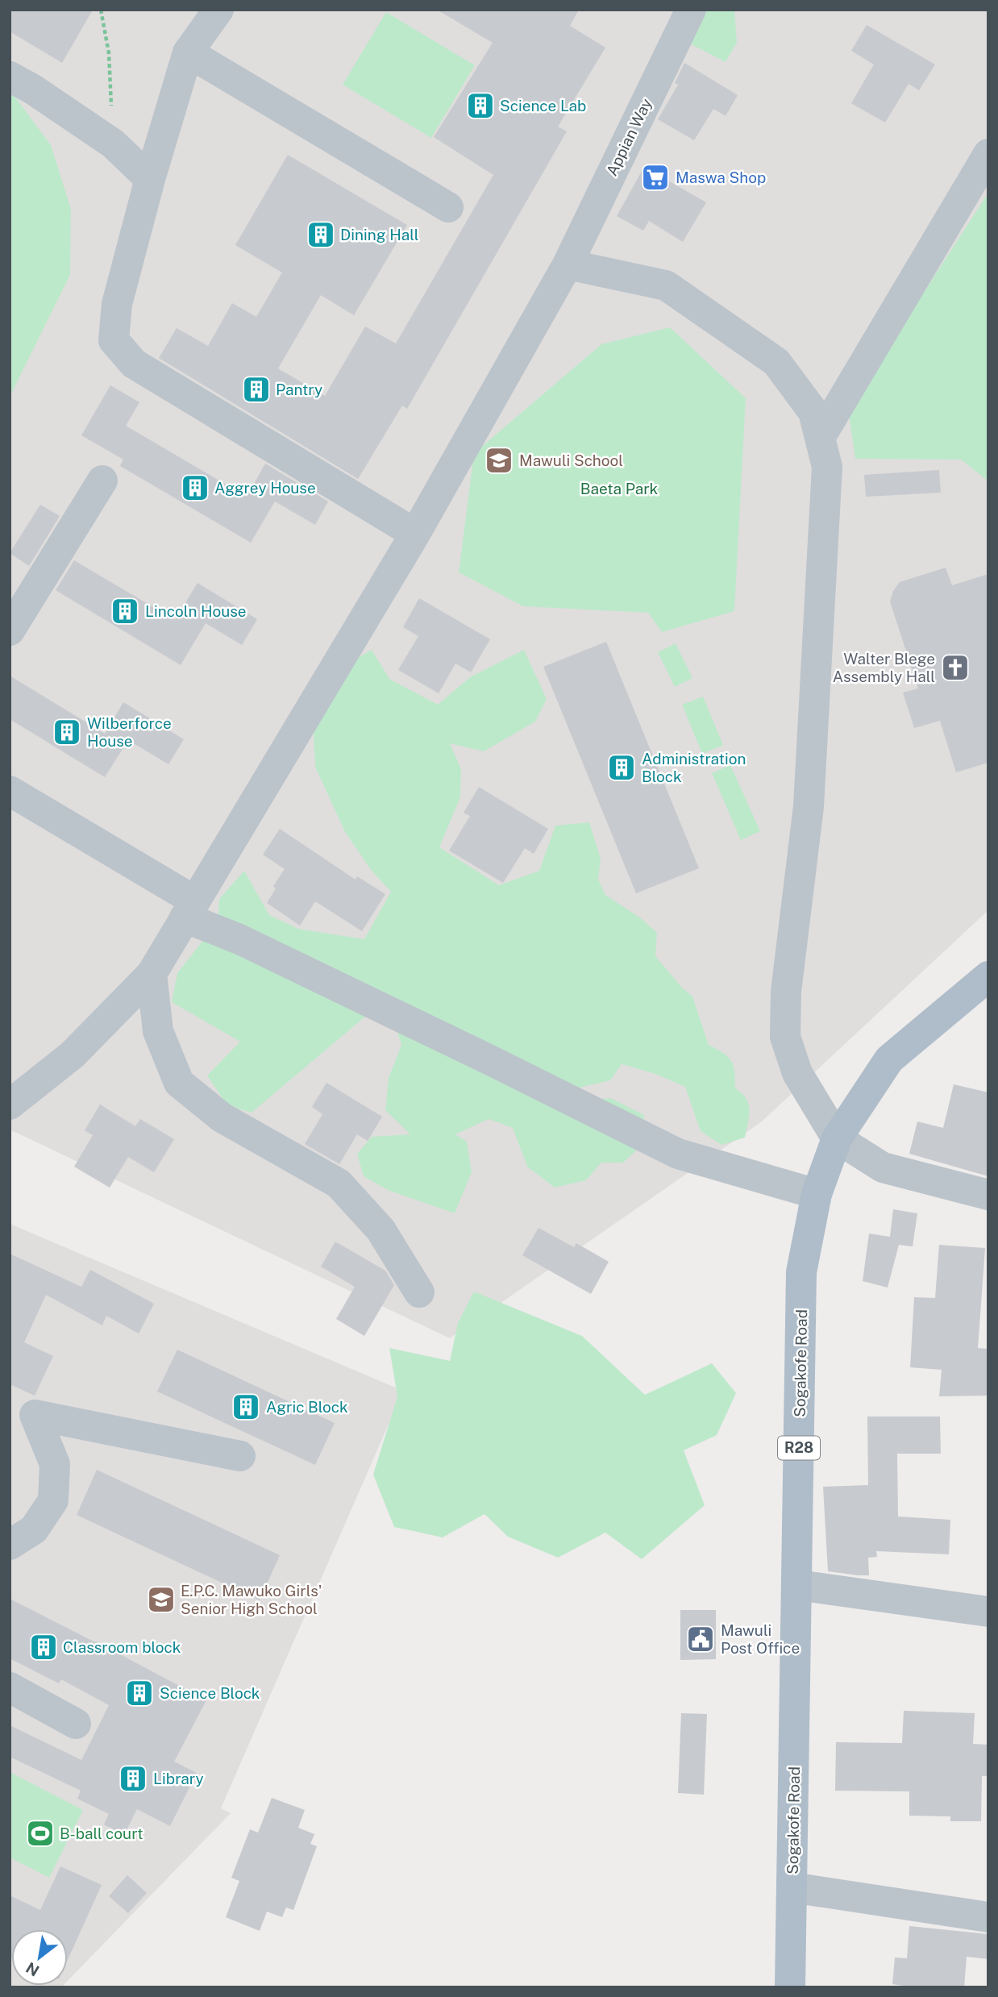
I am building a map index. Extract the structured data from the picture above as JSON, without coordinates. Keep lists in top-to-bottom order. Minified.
{"streets":{"main road":["Sogakofe Road","R28"],"street":["Appian Way"]},"parks":["Baeta Park"],"places":{"building":["Science Lab","Dining Hall","Pantry","Aggrey House","Lincoln House","Wilberforce House","Administration Block","Agric Block","Classroom block","Science Block","Library"],"supermarket":["Maswa Shop"],"school or university":["Mawuli School","E.P.C. Mawuko Girls' Senior High School"],"church":["Walter Blege Assembly Hall"],"public building":["Mawuli Post Office"],"sports":["B-ball court"]},"north":"bottom left"}
